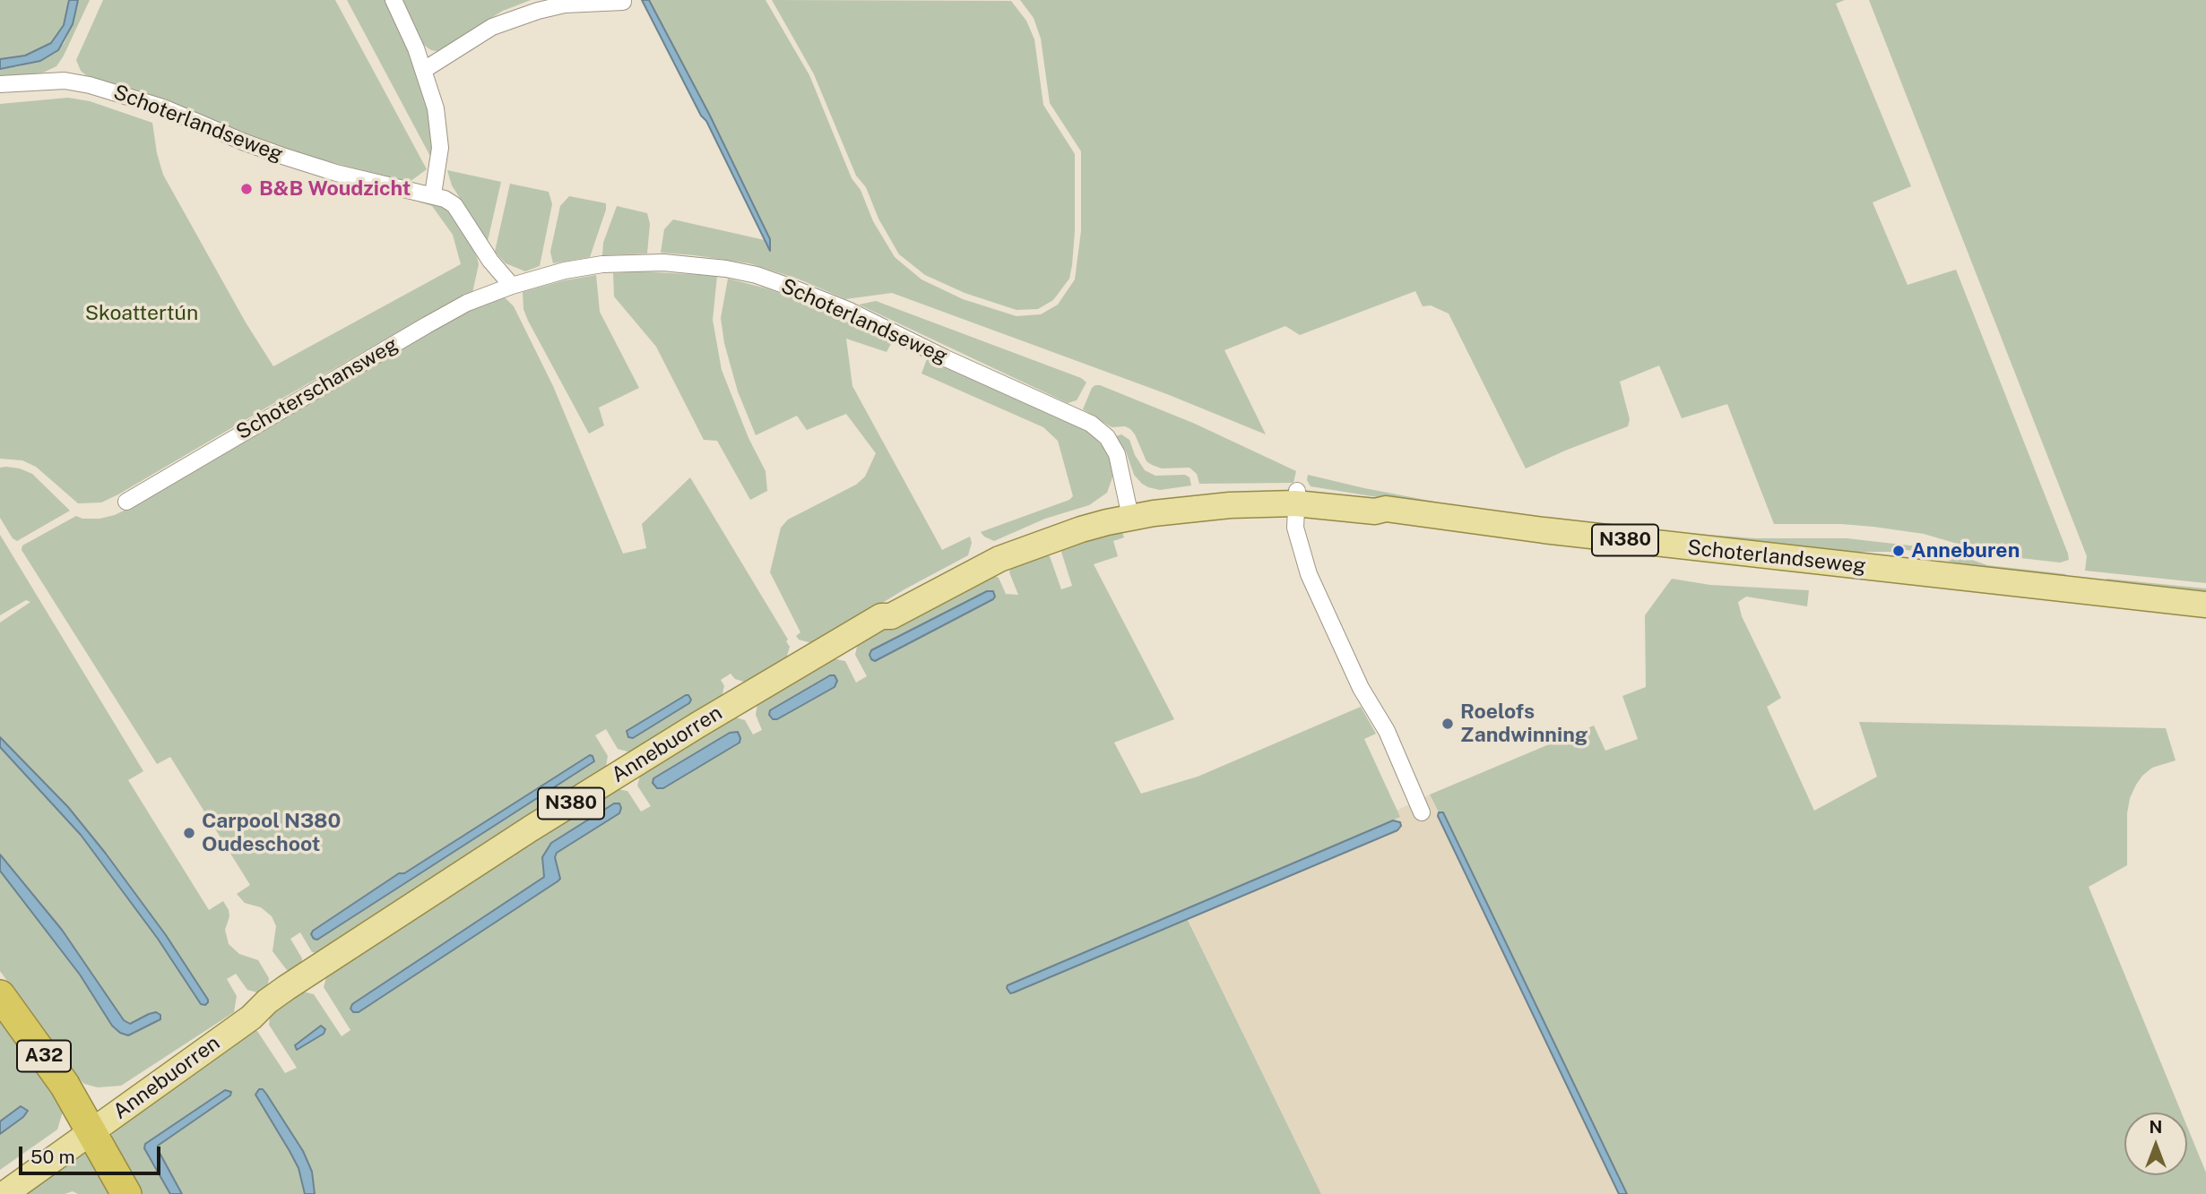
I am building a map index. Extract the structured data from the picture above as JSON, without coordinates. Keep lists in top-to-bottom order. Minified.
{"streets":{"highway":["A32"],"main road":["Schoterlandseweg","N380","Annebuorren"],"street":["Schoterschansweg"]},"crossings":[["Schoterlandseweg","Schoterschansweg"],["Schoterlandseweg","Annebuorren"],["Annebuorren","A32"]],"parks":["Skoattertún"],"places":["B&B Woudzicht","Anneburen","Roelofs Zandwinning","Carpool N380 Oudeschoot"],"scale_bar":"50 m","north":"top"}
